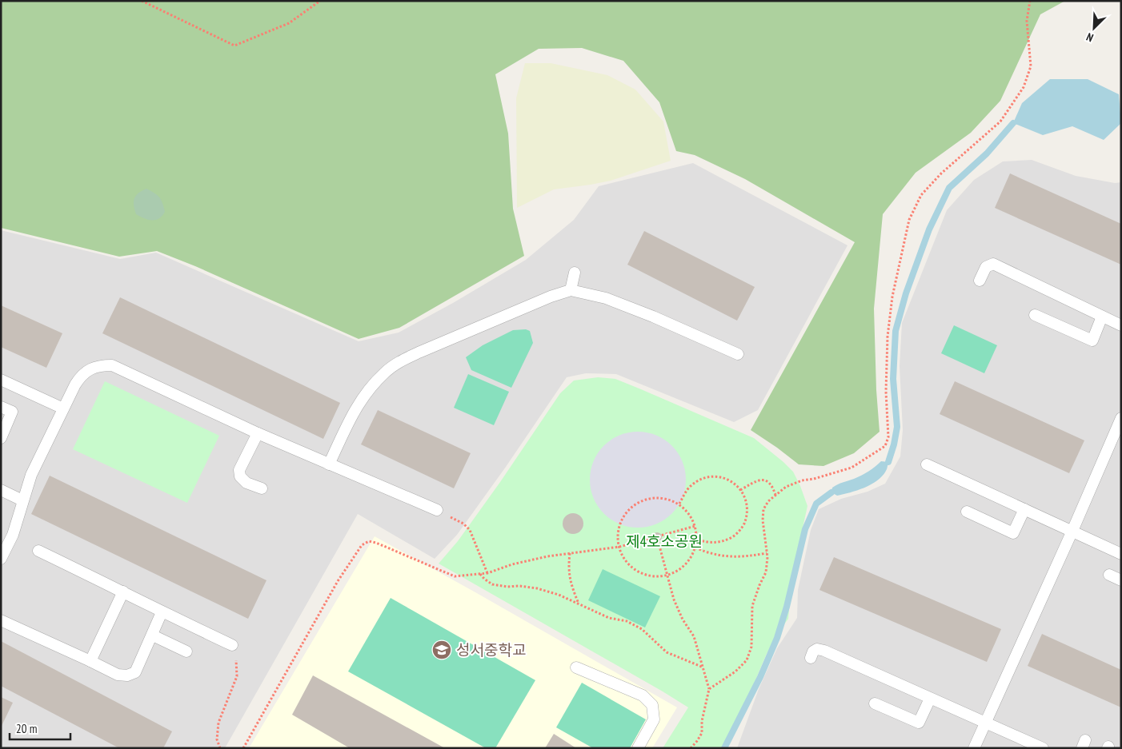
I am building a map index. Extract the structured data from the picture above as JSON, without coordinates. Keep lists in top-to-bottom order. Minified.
{"parks":["제4호소공원"],"places":{"school or university":["성서중학교"]},"scale_bar":"20 m","north":"bottom left"}
